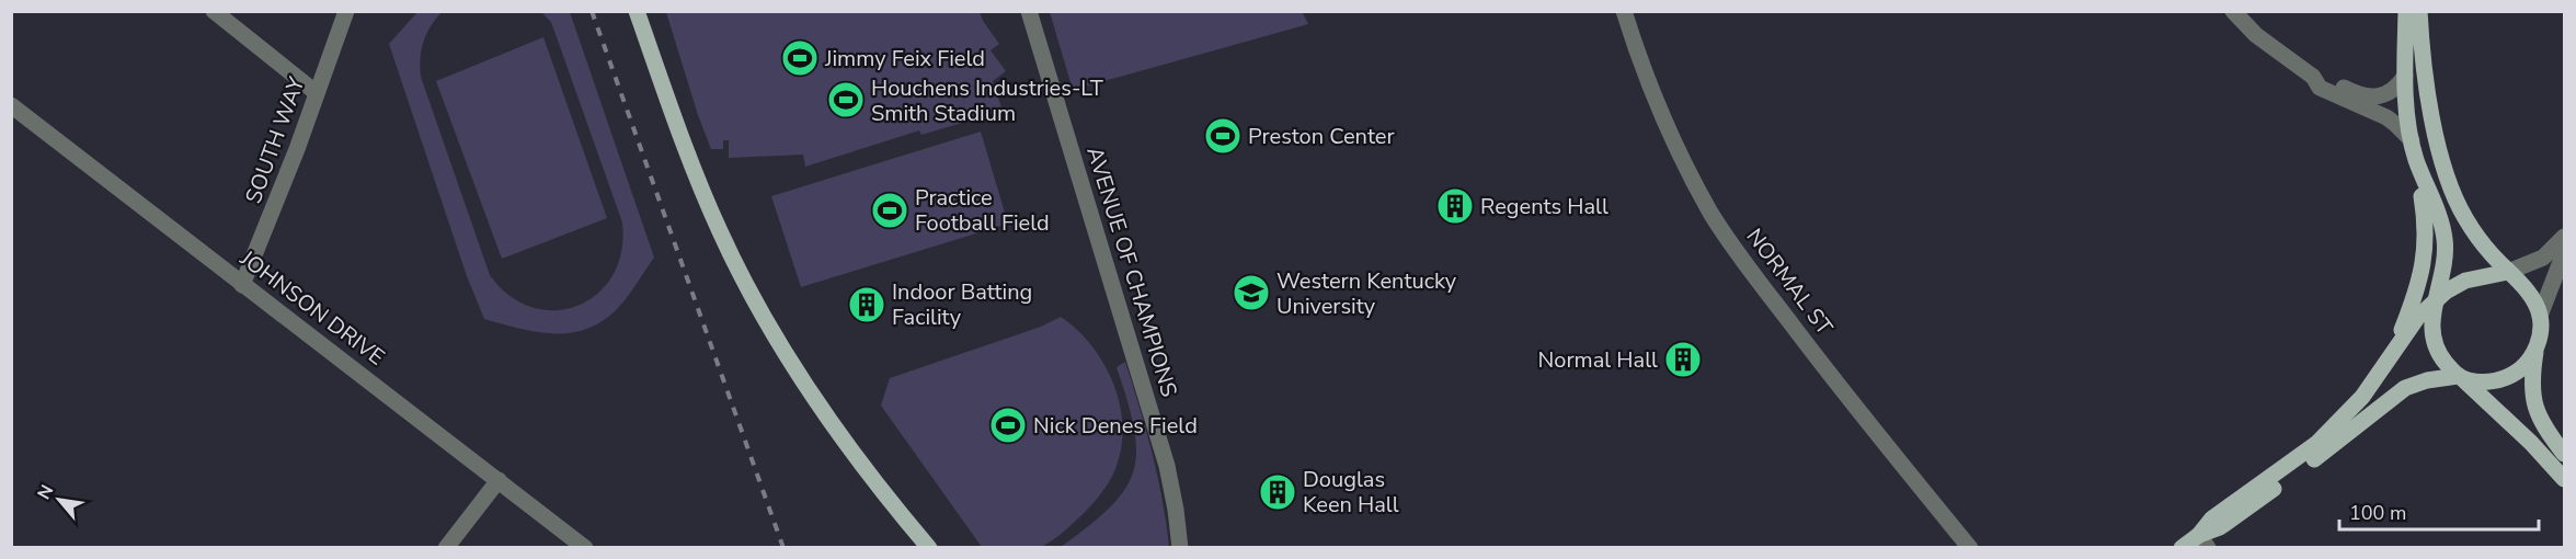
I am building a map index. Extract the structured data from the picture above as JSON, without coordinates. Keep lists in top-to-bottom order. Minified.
{"streets":{"street":["SOUTH WAY","AVENUE OF CHAMPIONS","NORMAL ST","JOHNSON DRIVE"]},"crossings":[["SOUTH WAY","JOHNSON DRIVE"]],"places":{"sports":["Jimmy Feix Field","Houchens Industries-LT Smith Stadium","Preston Center","Practice Football Field","Nick Denes Field"],"building":["Regents Hall","Indoor Batting Facility","Normal Hall","Douglas Keen Hall"],"school or university":["Western Kentucky University"]},"scale_bar":"100 m","north":"top left"}
